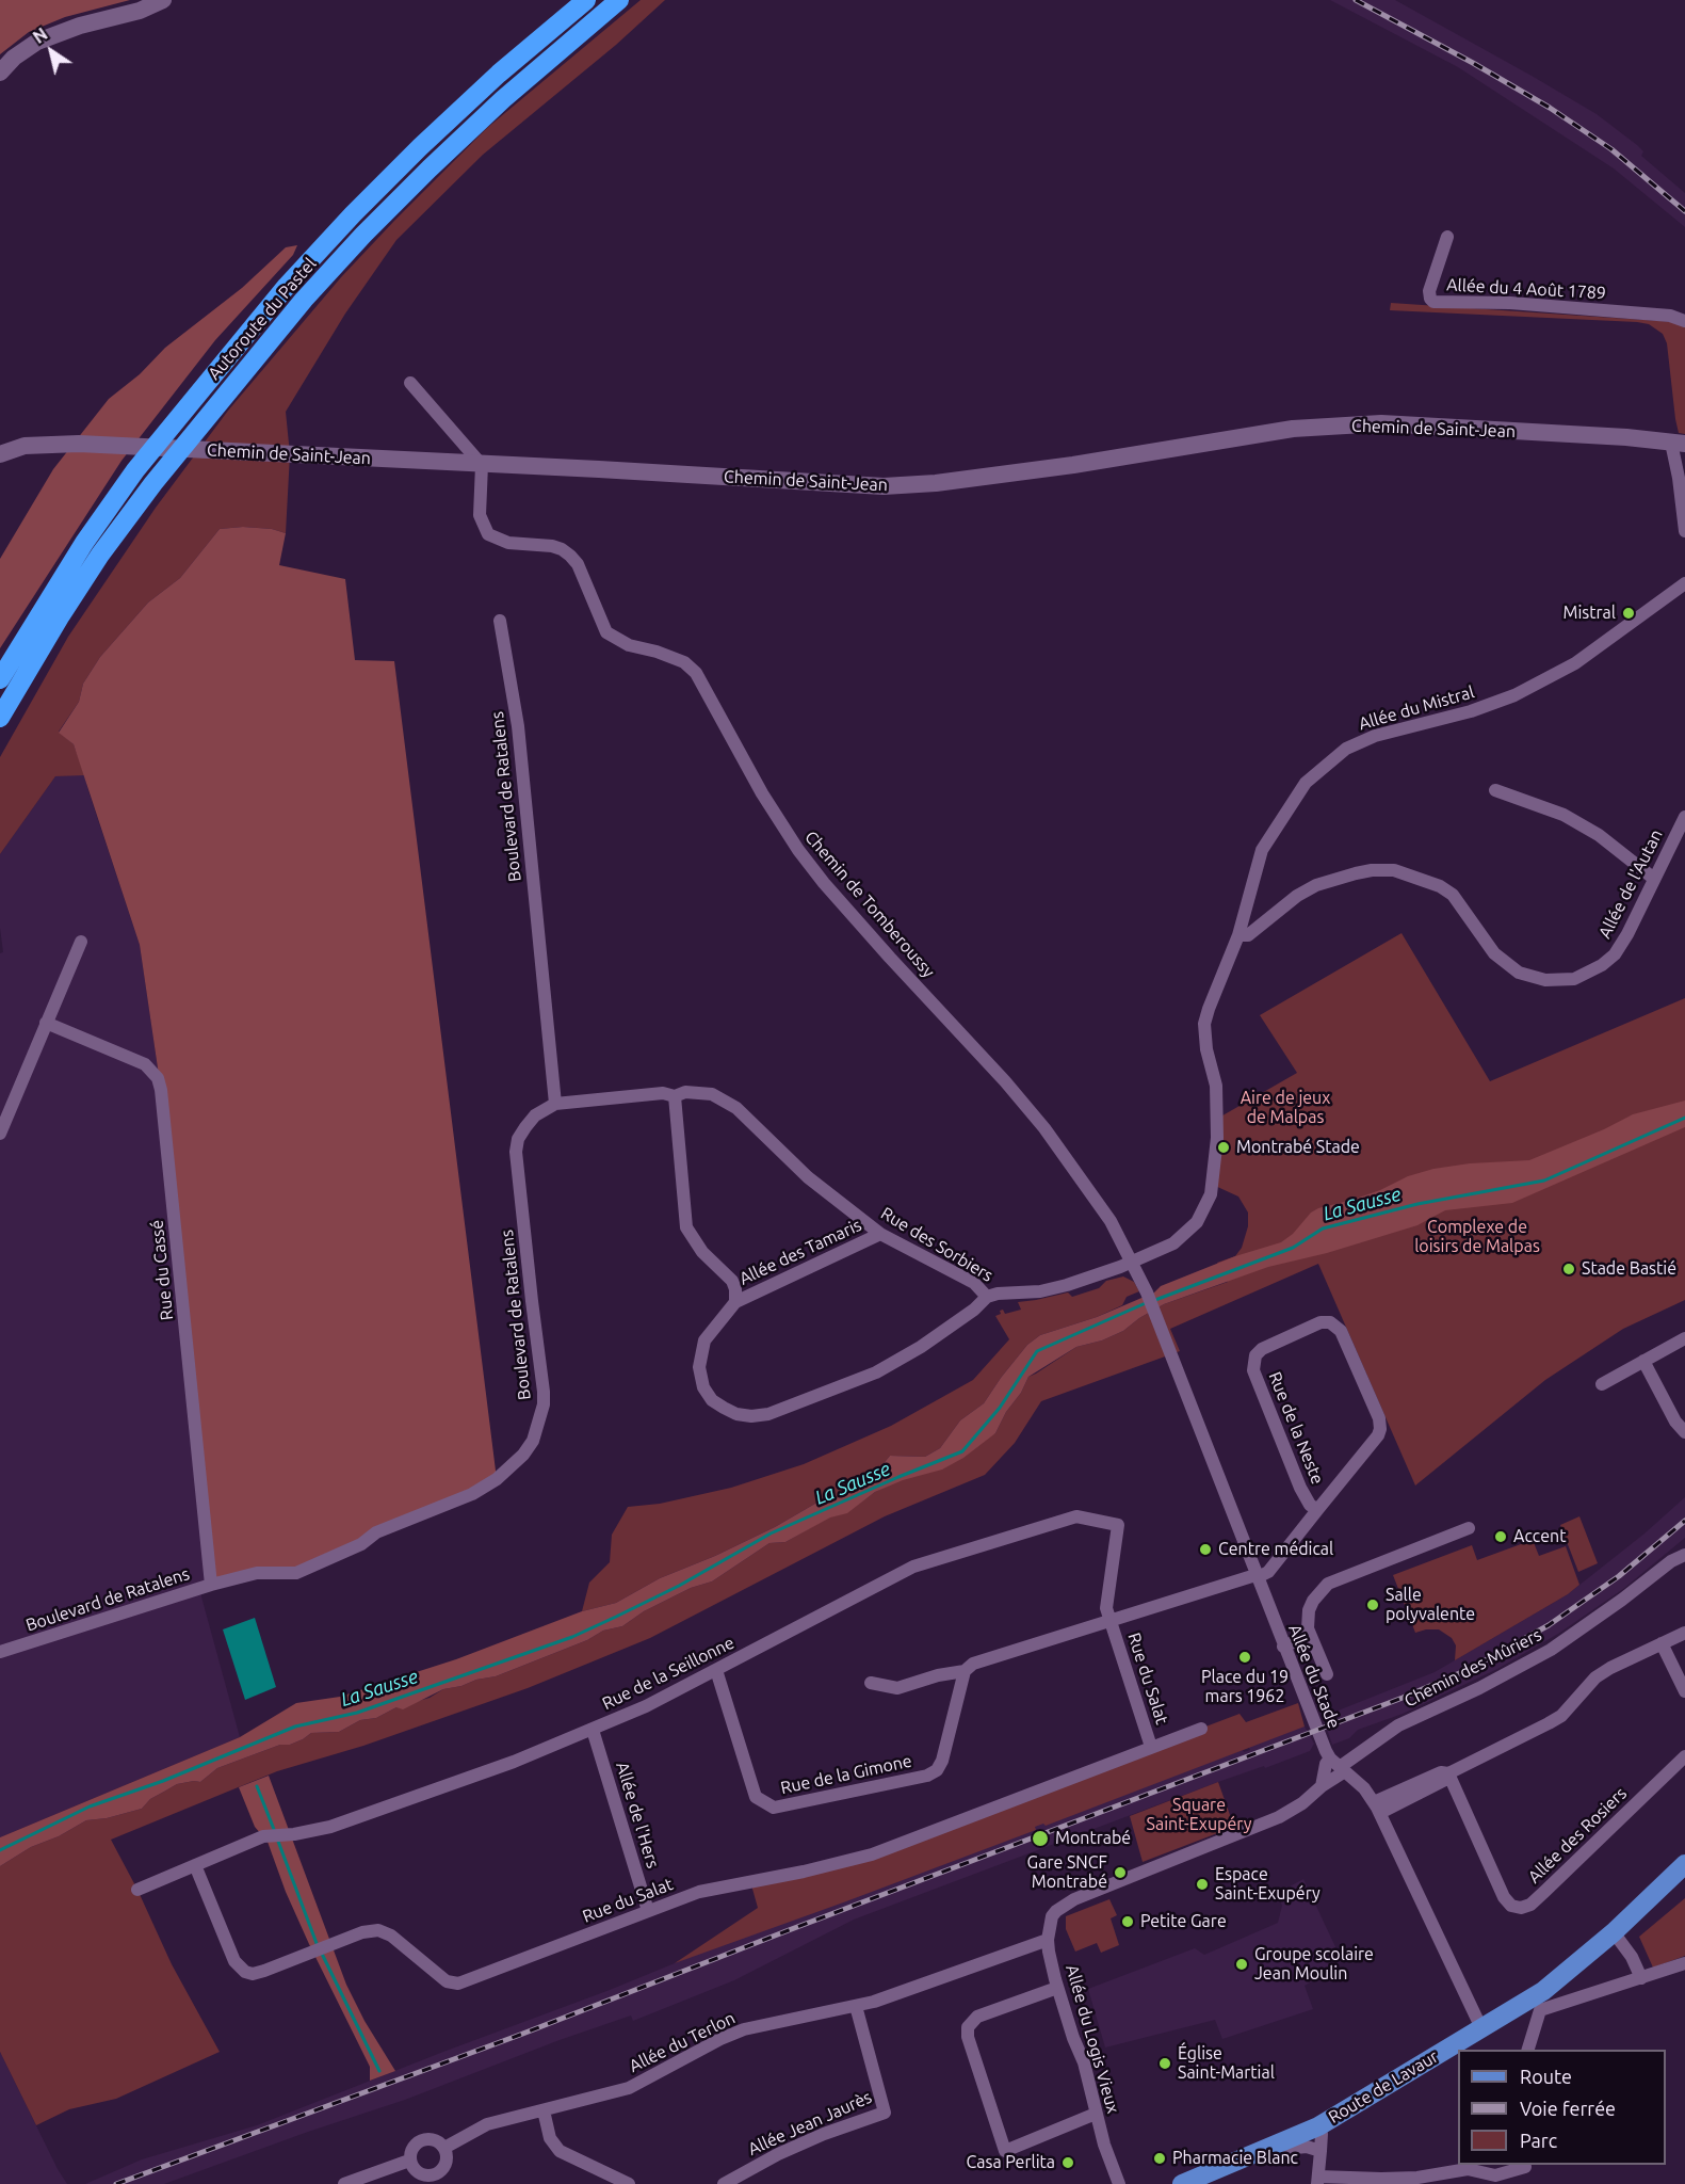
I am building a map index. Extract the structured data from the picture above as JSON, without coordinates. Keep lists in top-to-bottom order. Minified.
{"streets":{"highway":["Autoroute du Pastel"],"main road":["Route de Lavaur"],"street":["Allée du 4 Août 1789","Chemin de Saint-Jean","Allée du Mistral","Boulevard de Ratalens","Allée de l'Autan","Chemin de Tomberoussy","Rue des Sorbiers","Allée des Tamaris","Rue du Cassé","Rue de la Neste","Chemin des Mûriers","Rue de la Seillonne","Allée du Stade","Rue du Salat","Rue de la Gimone","Allée de l'Hers","Allée des Rosiers","Allée du Logis Vieux","Allée du Terlon","Allée Jean Jaurès"]},"crossings":[["Chemin de Saint-Jean","Chemin de Tomberoussy"],["Allée du Mistral","Allée de l'Autan"],["Boulevard de Ratalens","Rue des Sorbiers"],["Boulevard de Ratalens","Rue du Cassé"],["Chemin de Tomberoussy","Rue des Sorbiers"],["Chemin de Tomberoussy","Allée du Stade"],["Rue des Sorbiers","Allée des Tamaris"],["Rue des Sorbiers","Allée du Stade"],["Rue de la Neste","Allée du Stade"],["Chemin des Mûriers","Allée du Stade"],["Chemin des Mûriers","Allée du Logis Vieux"],["Chemin des Mûriers","Allée du Terlon"],["Rue de la Seillonne","Rue du Salat"],["Rue de la Seillonne","Rue de la Gimone"],["Rue de la Seillonne","Allée de l'Hers"],["Allée du Stade","Route de Lavaur"],["Rue du Salat","Allée de l'Hers"],["Allée du Logis Vieux","Allée du Terlon"],["Allée du Terlon","Allée Jean Jaurès"]],"water":["La Sausse"],"parks":["Aire de jeux de Malpas","Complexe de loisirs de Malpas","Square Saint-Exupéry"],"places":["Mistral","Montrabé Stade","Stade Bastié","Accent","Centre médical","Salle polyvalente","Place du 19 mars 1962","Montrabé","Gare SNCF Montrabé","Espace Saint-Exupéry","Petite Gare","Groupe scolaire Jean Moulin","Église Saint-Martial","Pharmacie Blanc","Casa Perlita"],"legend":["Route","Voie ferrée","Parc"],"north":"top left"}
